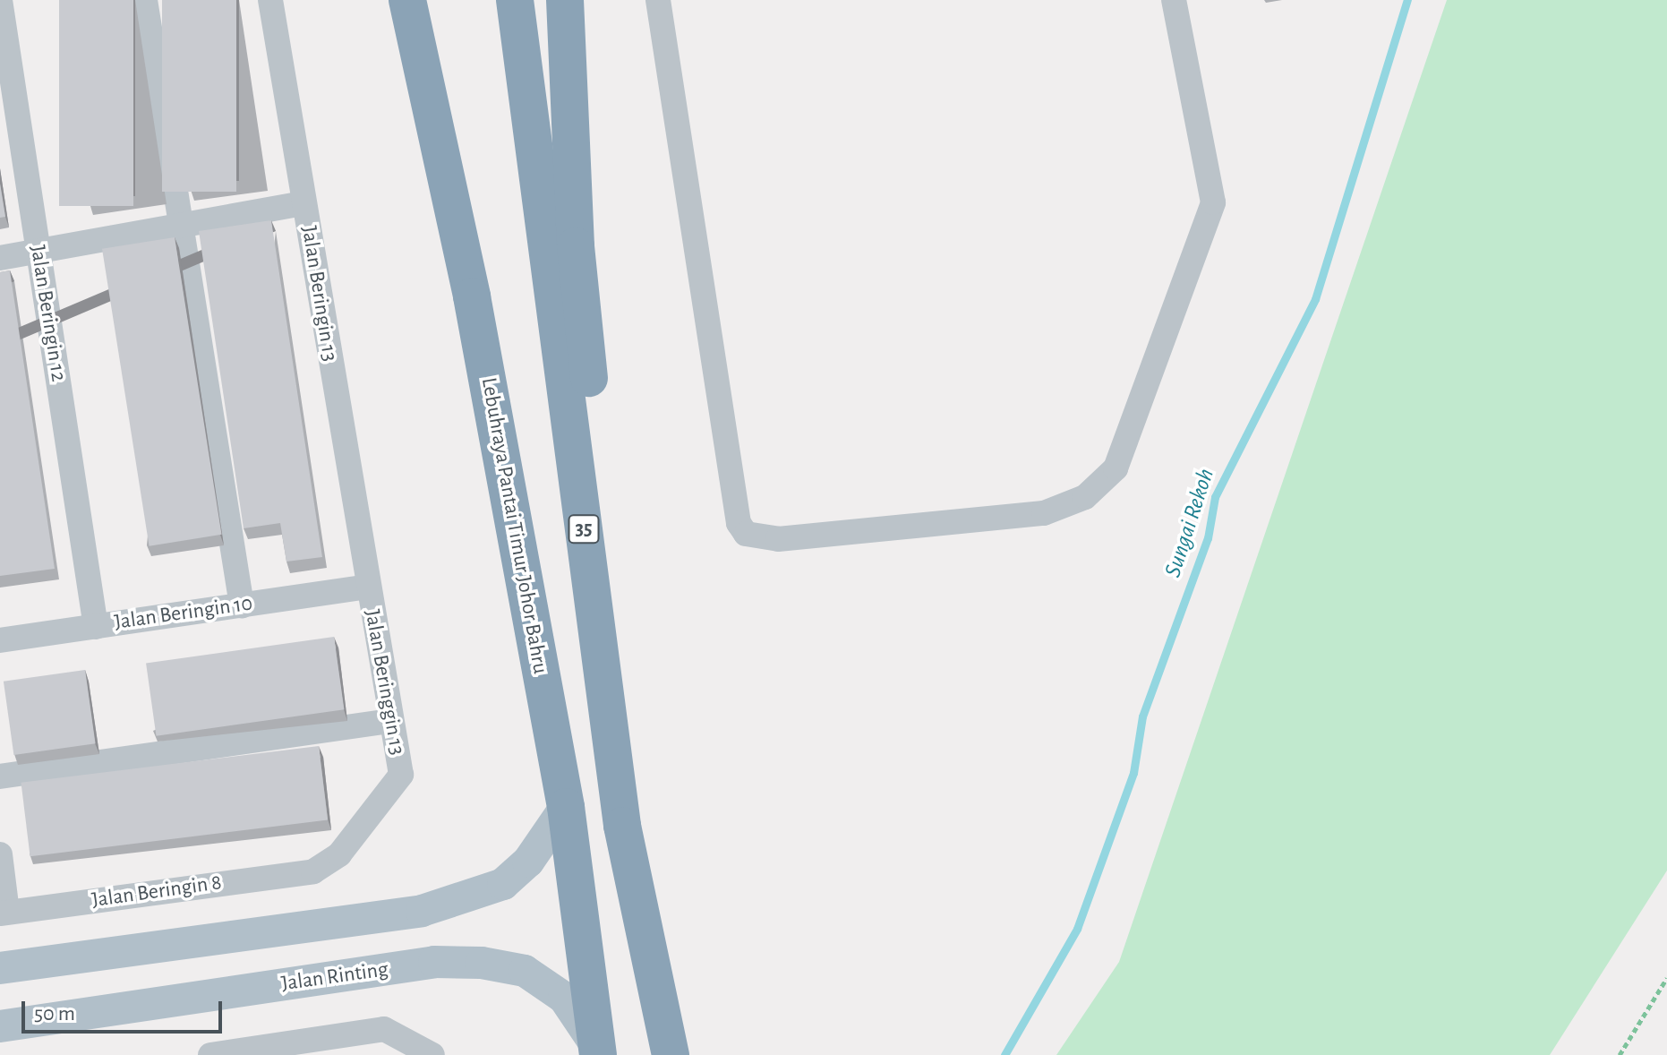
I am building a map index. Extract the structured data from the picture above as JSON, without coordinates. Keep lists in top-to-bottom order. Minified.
{"streets":{"highway":["Lebuhraya Pantai Timur Johor Bahru","35"],"main road":["Jalan Rinting"],"street":["Jalan Beringin 13","Jalan Beringin 12","Jalan Beringin 10","Jalan Beringgin 13","Jalan Beringin 8"]},"crossings":[["Jalan Beringin 13","Jalan Beringin 10"],["Jalan Beringin 13","Jalan Beringgin 13"],["Jalan Beringin 12","Jalan Beringin 10"],["Lebuhraya Pantai Timur Johor Bahru","Jalan Rinting"],["Jalan Beringin 10","Jalan Beringgin 13"],["Jalan Beringgin 13","Jalan Beringin 8"]],"water":["Sungai Rekoh"],"scale_bar":"50 m"}
